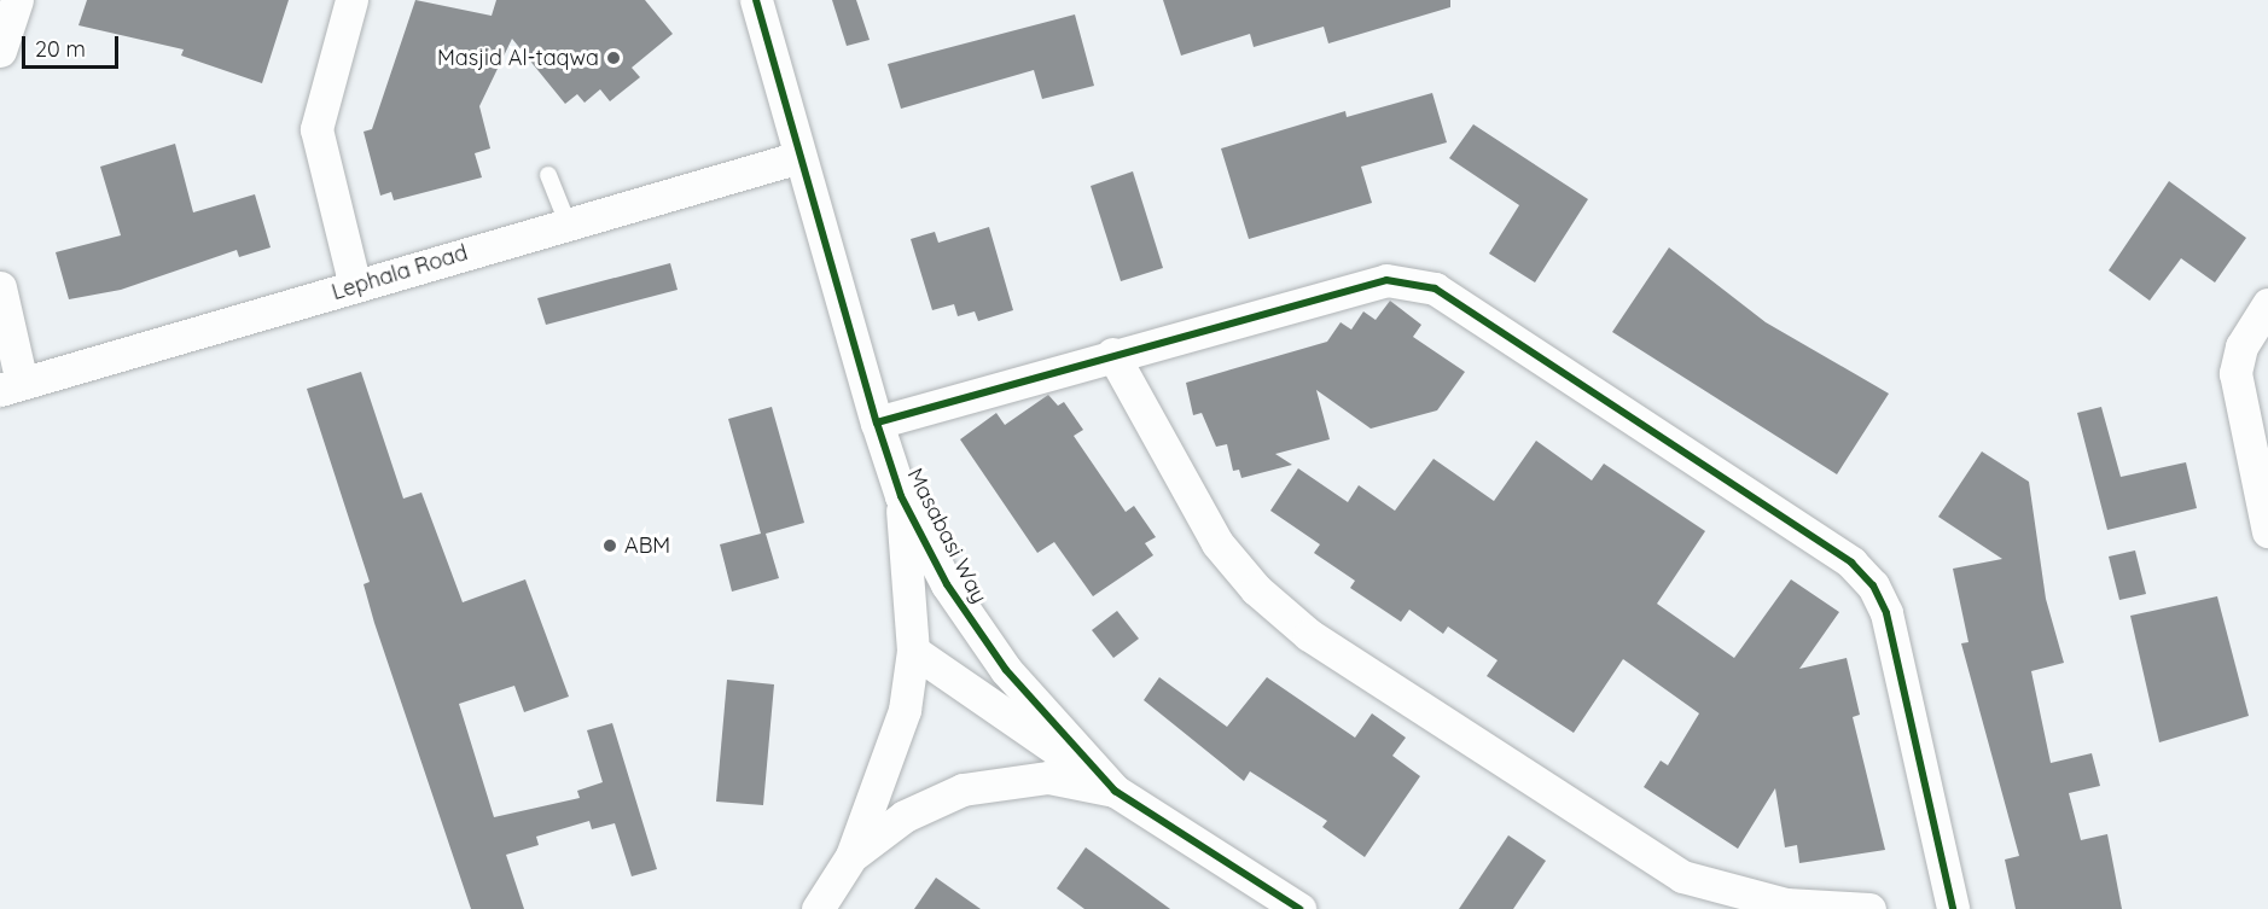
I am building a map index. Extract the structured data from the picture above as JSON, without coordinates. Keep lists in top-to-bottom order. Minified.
{"streets":{"street":["Lephala Road","Masabasi Way"]},"crossings":[["Lephala Road","Masabasi Way"]],"places":["Masjid Al-taqwa","ABM"],"scale_bar":"20 m"}
